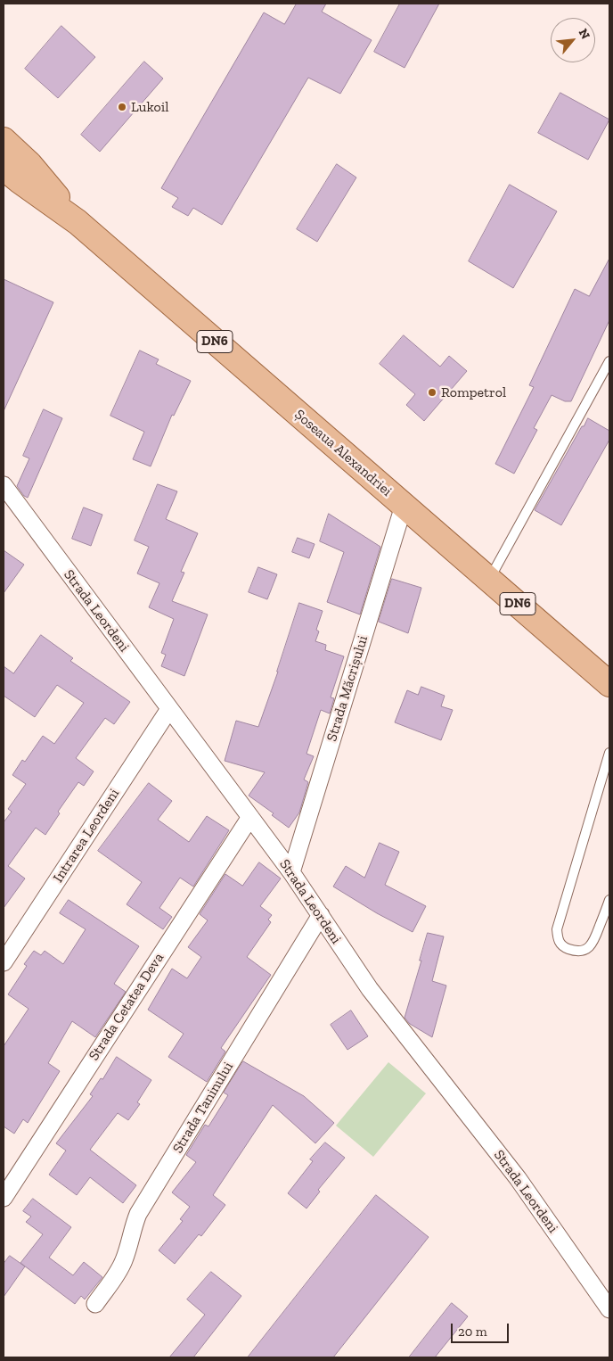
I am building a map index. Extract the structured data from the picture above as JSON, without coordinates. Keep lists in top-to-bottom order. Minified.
{"streets":{"main road":["DN6","Șoseaua Alexandriei"],"street":["Strada Leordeni","Strada Măcrișului","Intrarea Leordeni","Strada Cetatea Deva","Strada Taninului"]},"crossings":[["Șoseaua Alexandriei","Strada Măcrișului"],["Strada Leordeni","Strada Măcrișului"],["Strada Leordeni","Intrarea Leordeni"],["Strada Leordeni","Strada Cetatea Deva"],["Strada Leordeni","Strada Taninului"]],"places":["Lukoil","Rompetrol"],"scale_bar":"20 m","north":"top right"}
